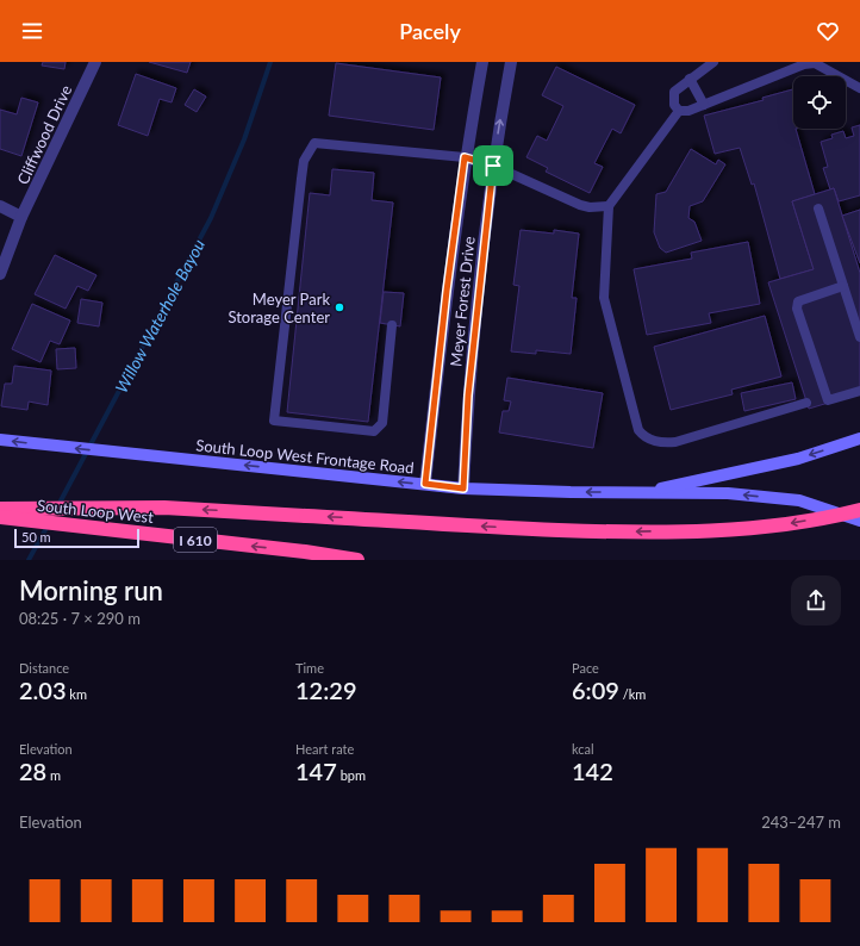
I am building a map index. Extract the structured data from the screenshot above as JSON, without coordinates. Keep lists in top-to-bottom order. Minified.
{"streets":{"highway":["South Loop West","I 610"],"main road":["South Loop West Frontage Road"],"street":["Cliffwood Drive","Meyer Forest Drive"]},"crossings":[["Meyer Forest Drive","South Loop West Frontage Road"]],"one_way":["South Loop West Frontage Road"],"water":["Willow Waterhole Bayou"],"places":["Meyer Park Storage Center"],"scale_bar":"50 m","page":{"header":"Pacely","scale":"50 m","heading":["Morning run","08:25 · 7 × 290 m"],"stats":[["Distance","2.03 km"],["Time","12:29"],["Pace","6:09 /km"],["Elevation","28 m"],["Heart rate","147 bpm"],["kcal","142"]],"chart":["Elevation","243–247 m"]}}
